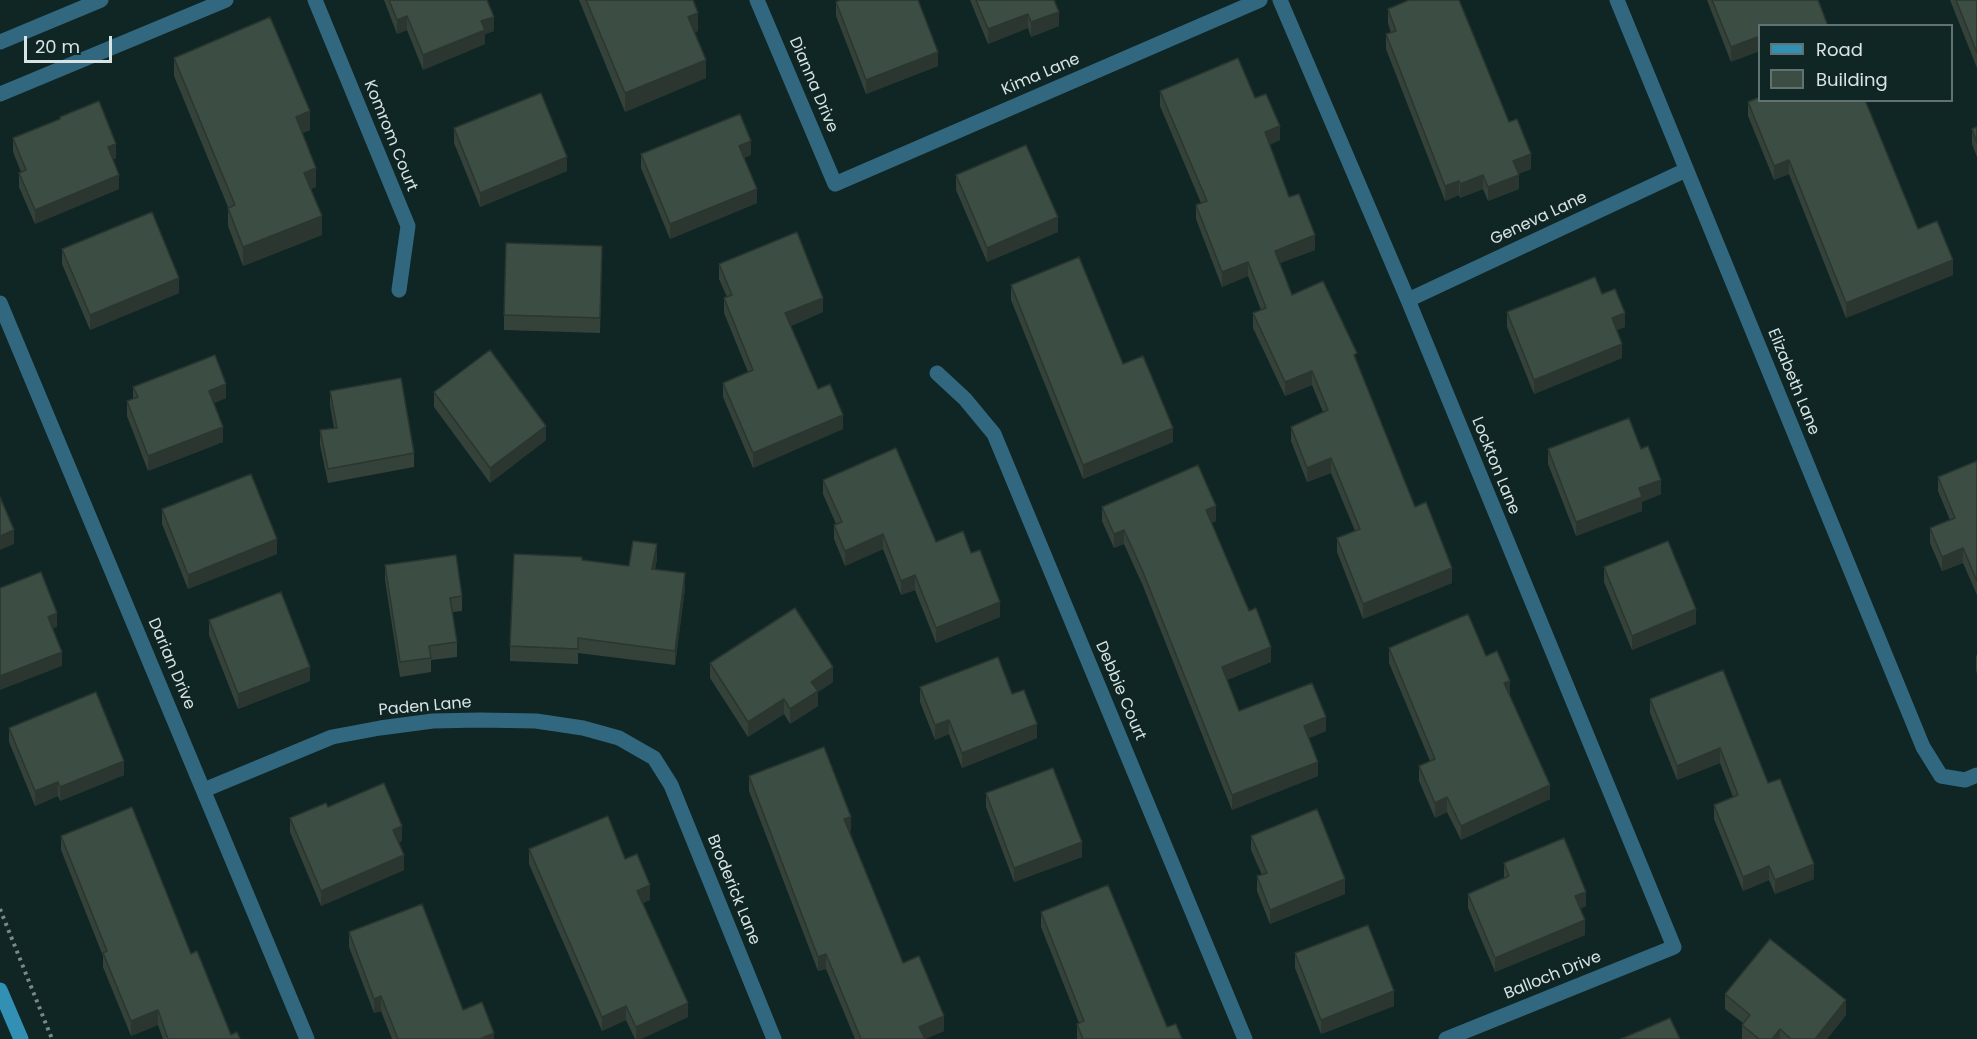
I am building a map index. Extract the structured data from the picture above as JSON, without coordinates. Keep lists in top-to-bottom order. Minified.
{"streets":{"street":["Kima Lane","Dianna Drive","Komrom Court","Geneva Lane","Elizabeth Lane","Lockton Lane","Darian Drive","Debbie Court","Paden Lane","Broderick Lane","Balloch Drive"]},"crossings":[["Kima Lane","Dianna Drive"],["Geneva Lane","Elizabeth Lane"],["Geneva Lane","Lockton Lane"],["Lockton Lane","Balloch Drive"],["Darian Drive","Paden Lane"],["Paden Lane","Broderick Lane"]],"legend":["Road","Building"],"scale_bar":"20 m"}
